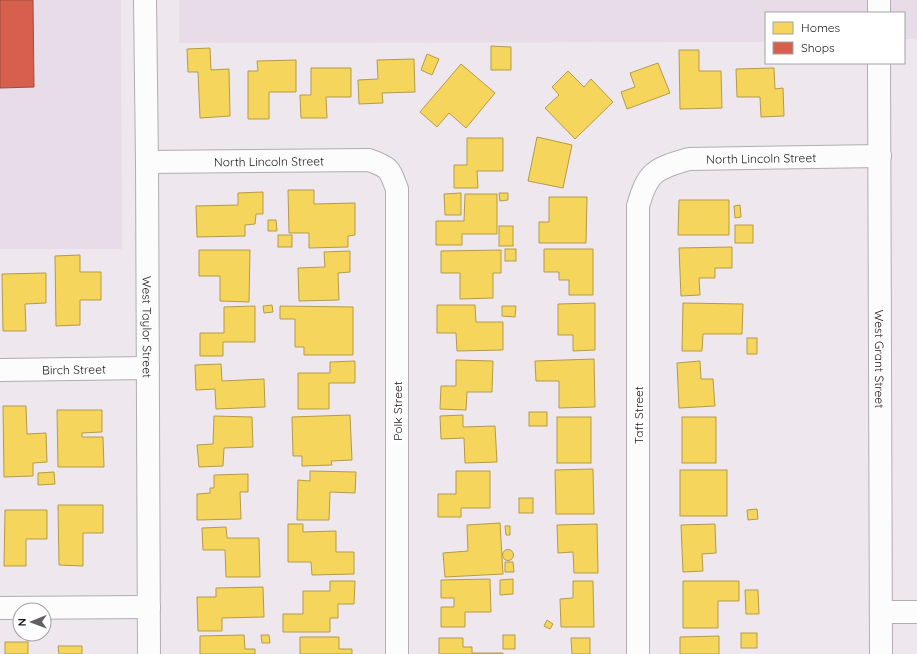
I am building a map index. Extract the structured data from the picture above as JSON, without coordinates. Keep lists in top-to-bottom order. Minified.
{"streets":{"street":["North Lincoln Street","West Taylor Street","West Grant Street","Birch Street","Polk Street","Taft Street"]},"crossings":[["North Lincoln Street","West Taylor Street"],["North Lincoln Street","West Grant Street"],["North Lincoln Street","Polk Street"],["North Lincoln Street","Taft Street"],["West Taylor Street","Birch Street"]],"legend":["Homes","Shops"],"north":"left"}
